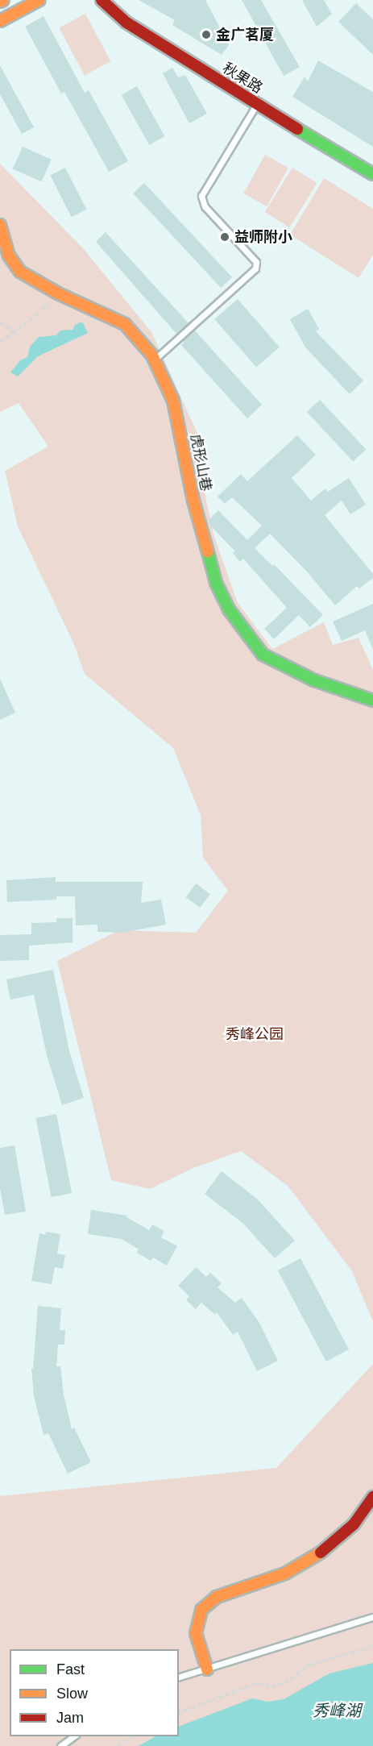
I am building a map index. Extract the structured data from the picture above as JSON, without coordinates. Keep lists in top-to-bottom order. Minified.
{"streets":{"street":["秋果路","虎形山巷"]},"water":["秀峰湖"],"parks":["秀峰公园"],"places":["金广茗厦","益师附小"],"legend":["Fast","Slow","Jam"]}
